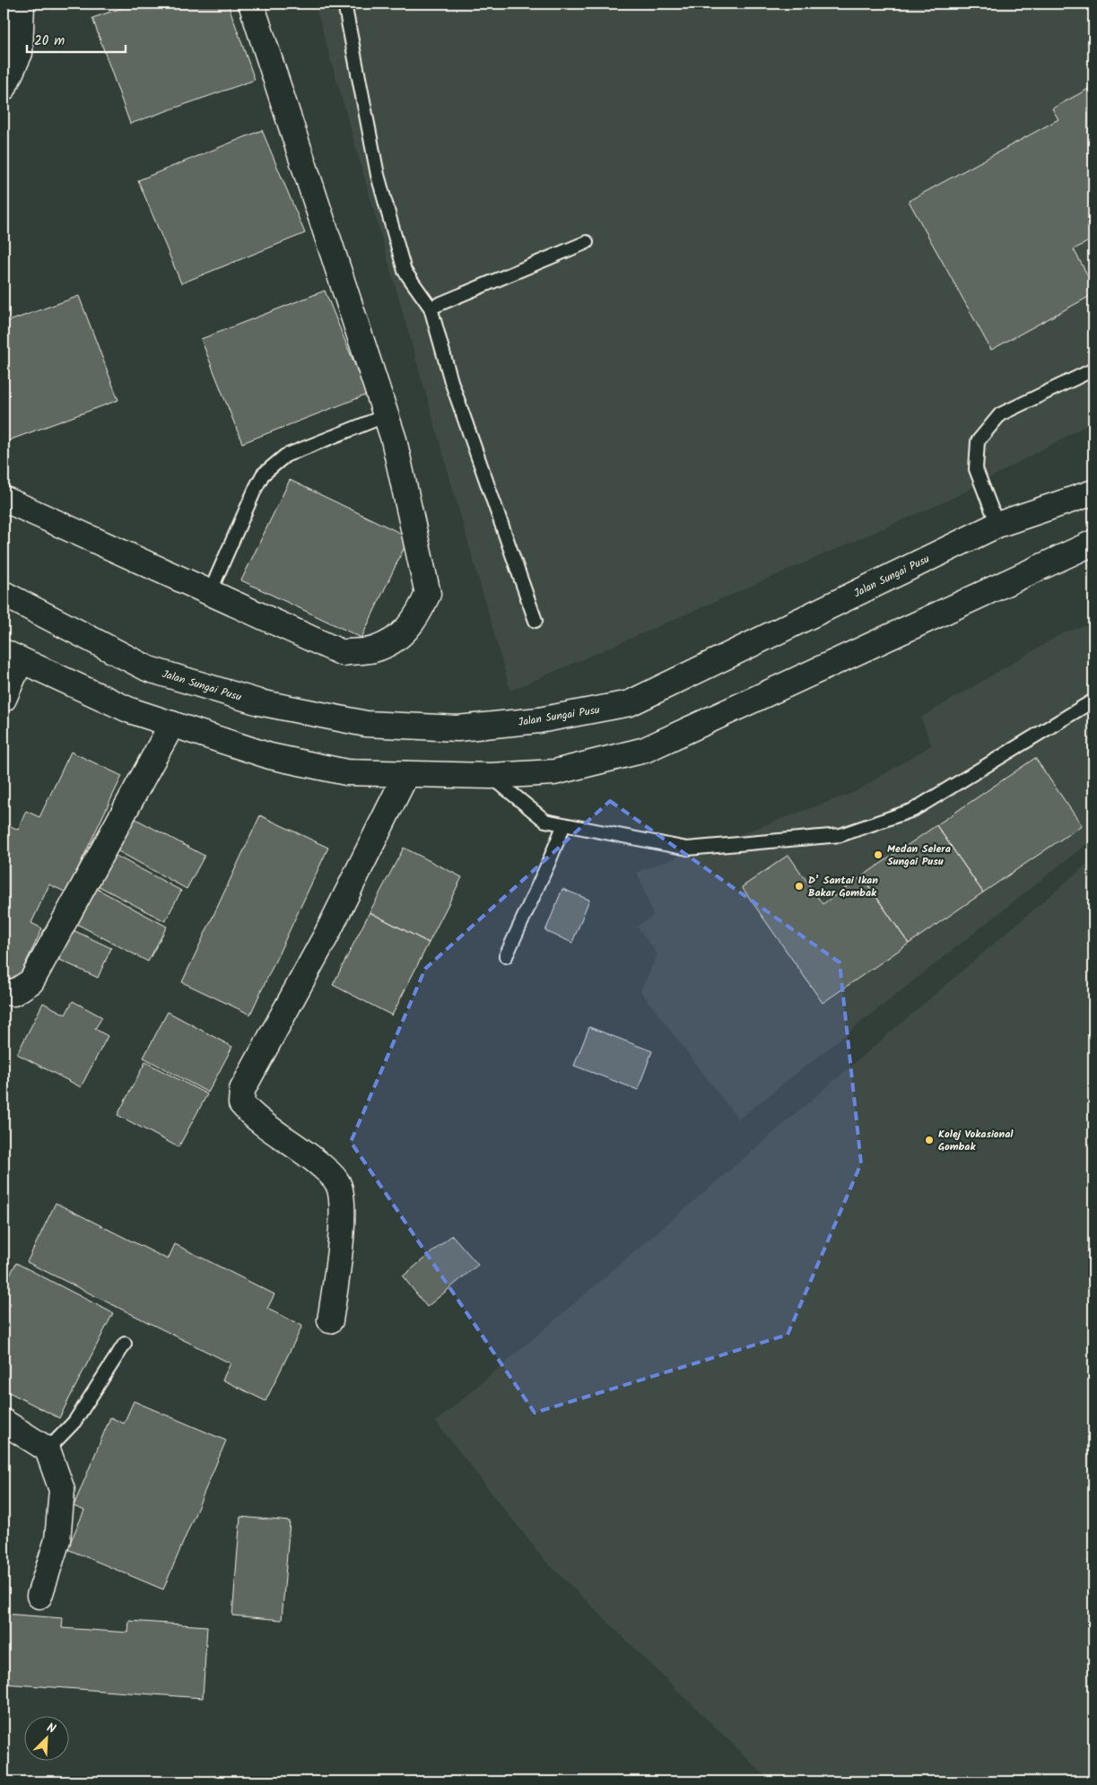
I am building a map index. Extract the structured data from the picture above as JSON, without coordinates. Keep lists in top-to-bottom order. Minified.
{"streets":{"street":["Jalan Sungai Pusu"]},"places":["Medan Selera Sungai Pusu","D’ Santai Ikan Bakar Gombak","Kolej Vokasional Gombak"],"scale_bar":"20 m","north":"top right"}
